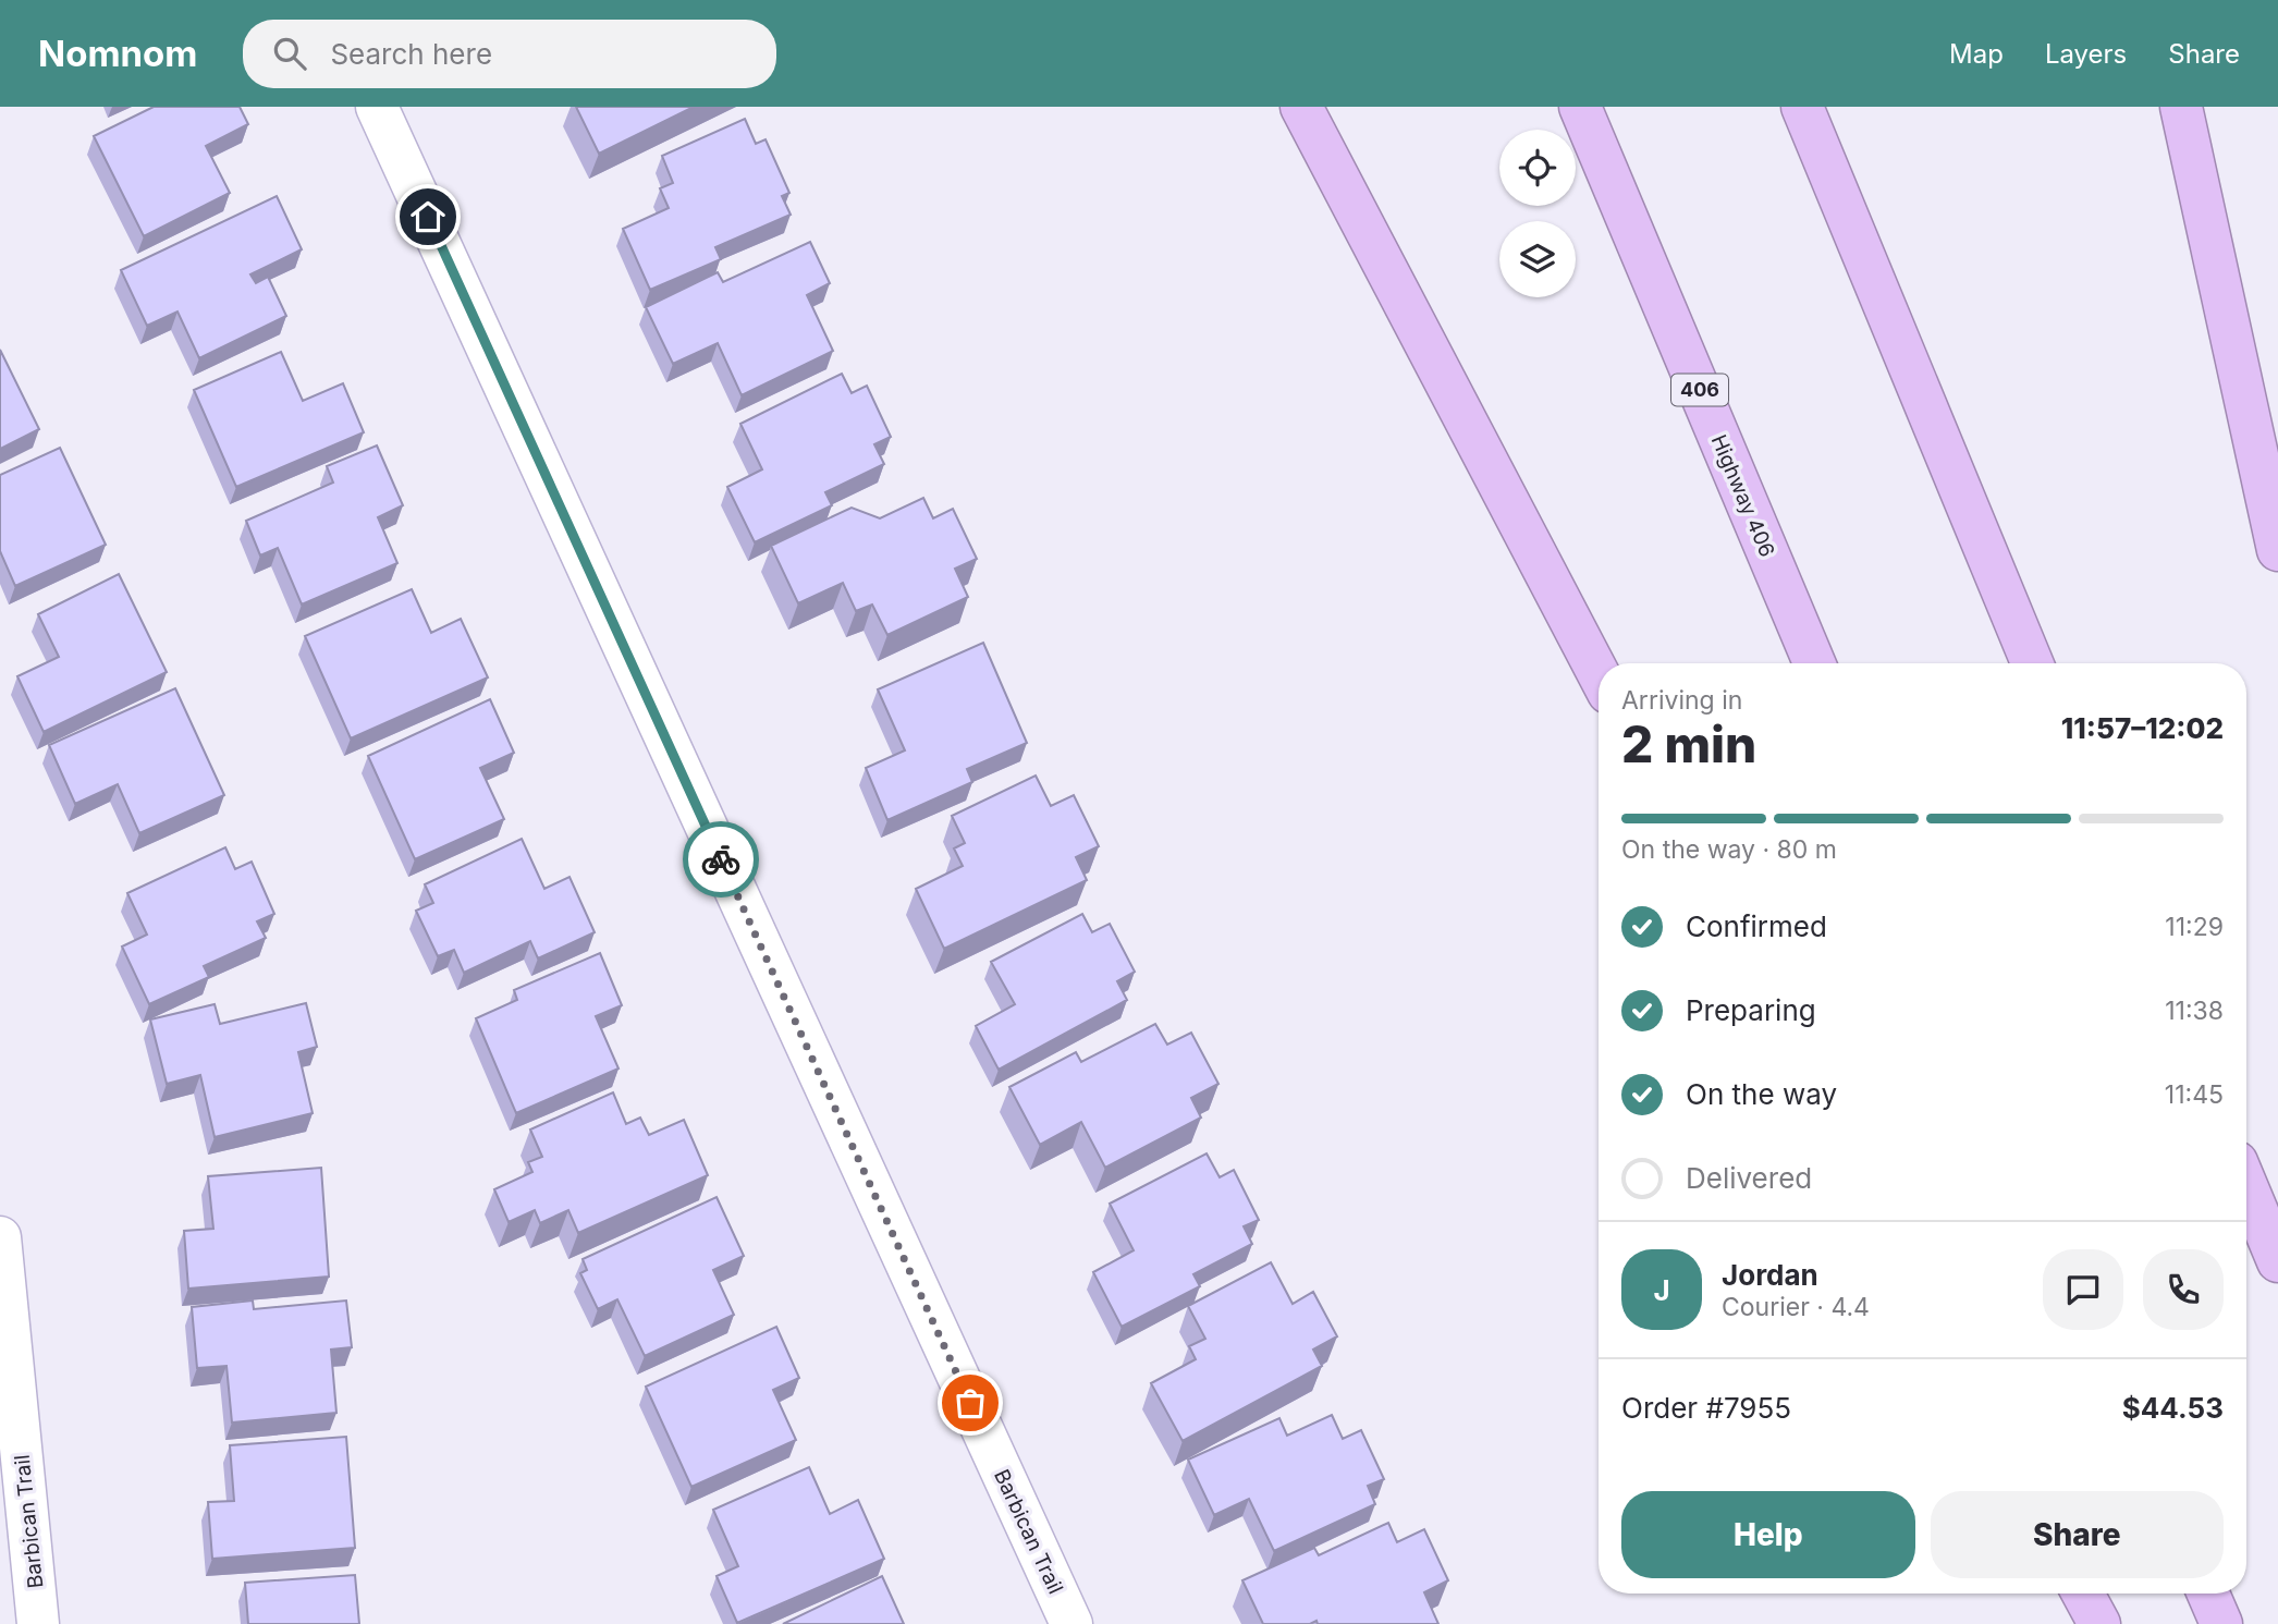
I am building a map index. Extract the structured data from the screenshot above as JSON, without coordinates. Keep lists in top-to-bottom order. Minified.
{"streets":{"highway":["406","Highway 406"],"street":["Barbican Trail"]},"page":{"header":"Nomnom","search":"Search here","nav":["Map","Layers","Share"],"heading":["2 min","Arriving in","11:57–12:02"],"panel":["Jordan","Courier · 4.4","Order #7955","$44.53"],"bar":"On the way · 80 m","list":[["Confirmed","11:29"],["Preparing","11:38"],["On the way","11:45"],"Delivered"],"round":"J","buttons":["Help","Share"]}}
